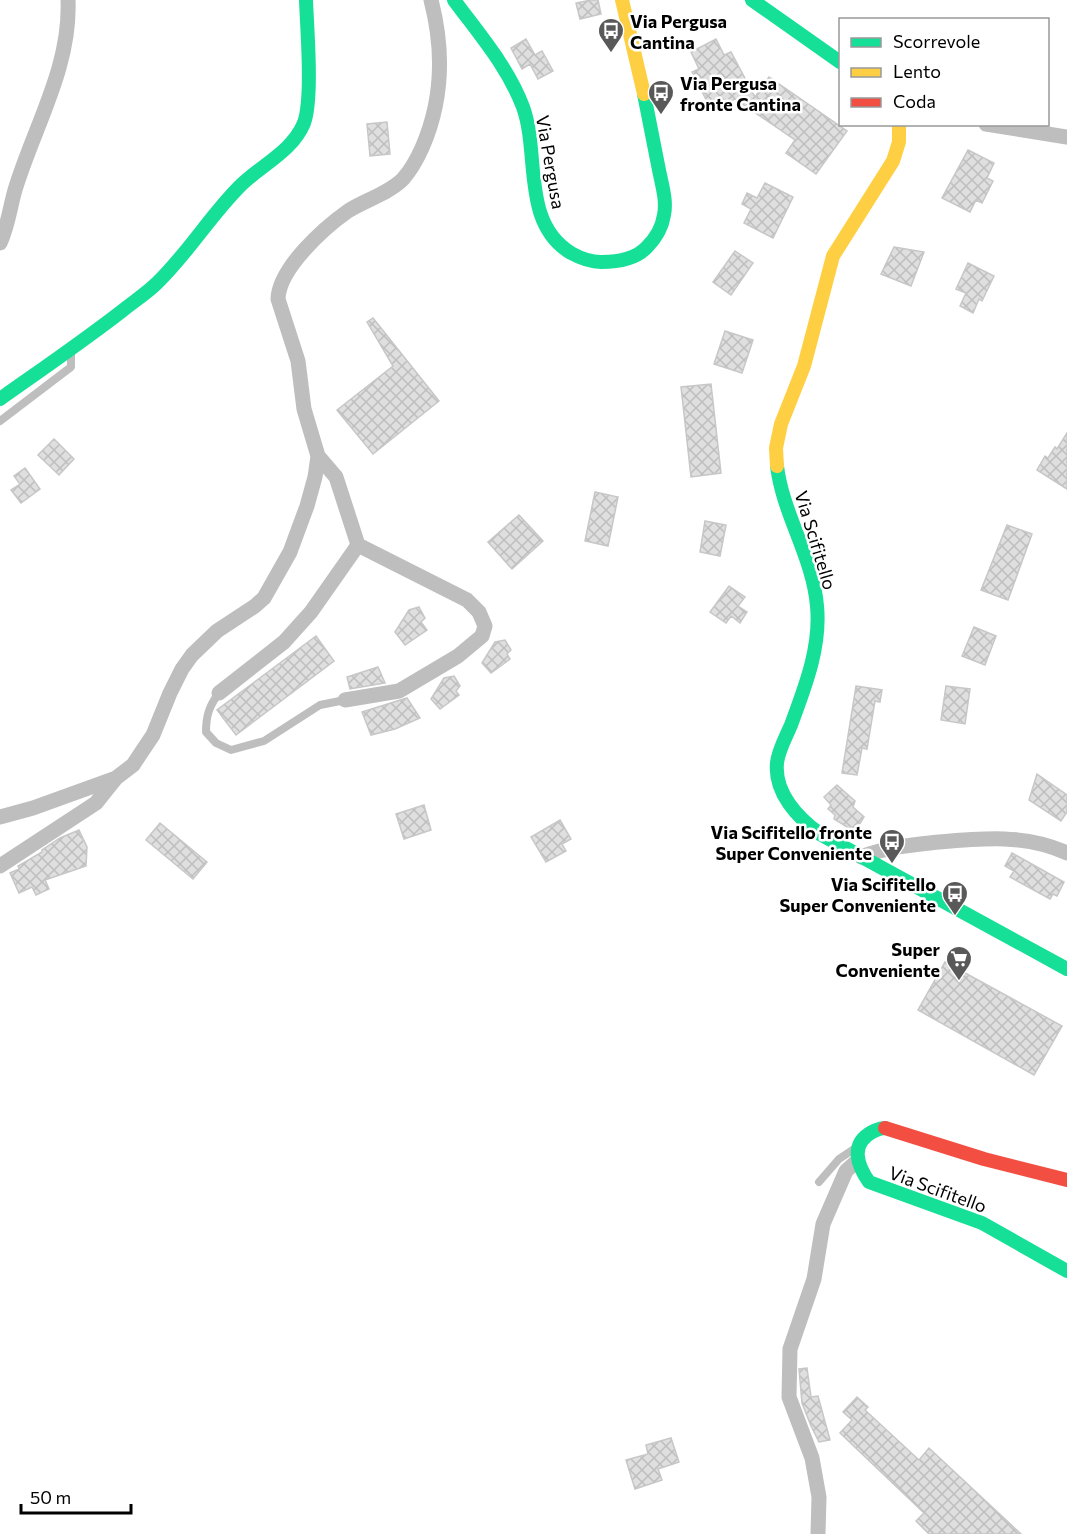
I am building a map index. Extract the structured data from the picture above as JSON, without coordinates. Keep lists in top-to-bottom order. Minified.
{"streets":{"main road":["Via Pergusa","Via Scifitello"]},"places":{"bus stop":["Via Pergusa Cantina","Via Pergusa fronte Cantina","Via Scifitello fronte Super Conveniente","Via Scifitello Super Conveniente"],"supermarket":["Super Conveniente"]},"legend":["Scorrevole","Lento","Coda"],"scale_bar":"50 m"}
